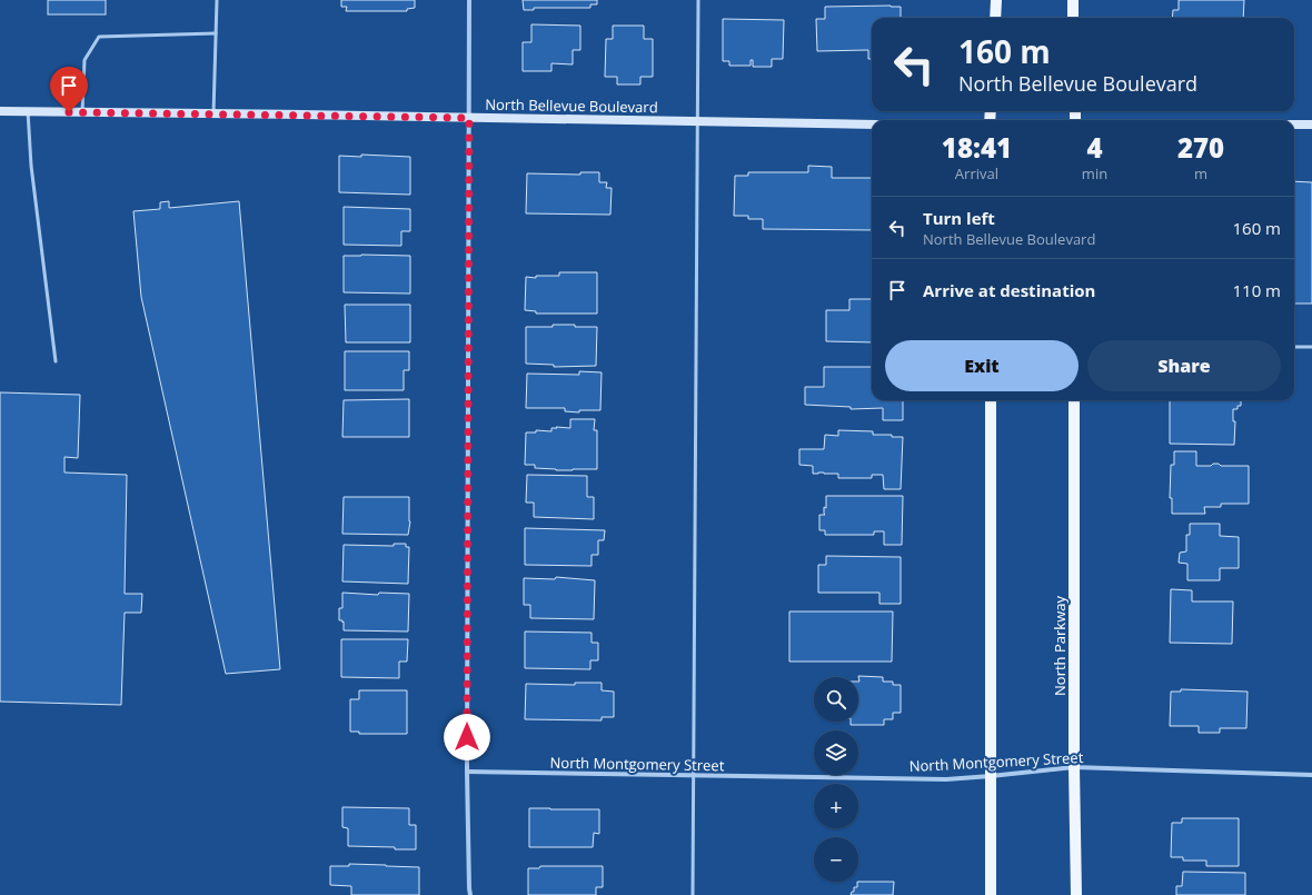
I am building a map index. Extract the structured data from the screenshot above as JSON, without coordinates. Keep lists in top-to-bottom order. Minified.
{"streets":{"main road":["North Parkway"],"street":["North Bellevue Boulevard","North Montgomery Street"]},"crossings":[["North Parkway","North Montgomery Street"]],"page":{"turn":["160 m","North Bellevue Boulevard"],"eta":["18:41","Arrival","4","min","270","m"],"list":[{"name":"Turn left","note":"North Bellevue Boulevard","value":"160 m"},{"name":"Arrive at destination","value":"110 m"}],"buttons":["Exit","Share"],"map_buttons":["+","−"]}}
